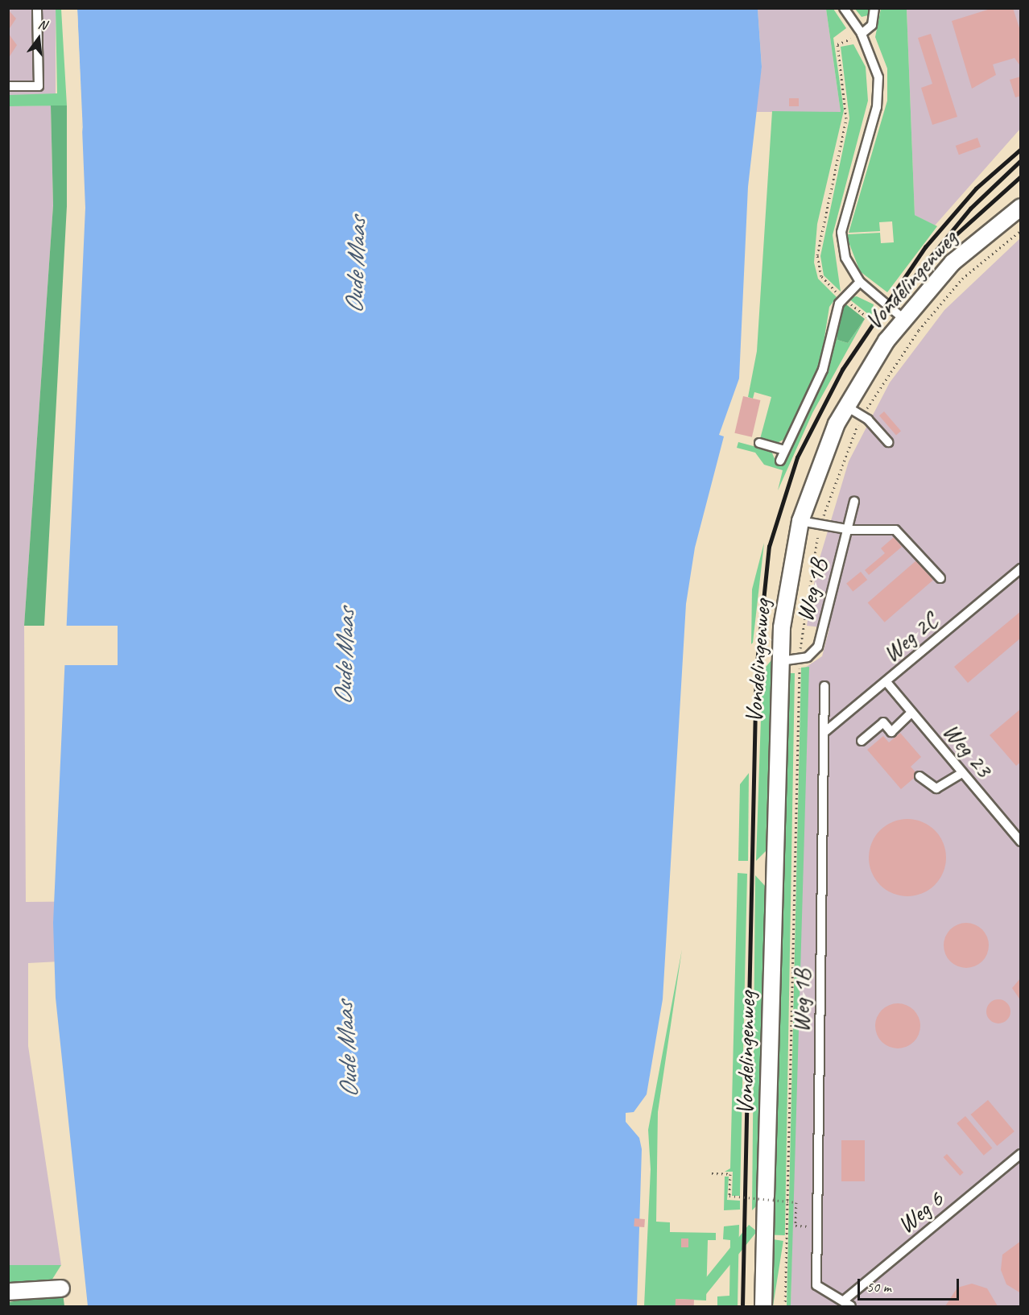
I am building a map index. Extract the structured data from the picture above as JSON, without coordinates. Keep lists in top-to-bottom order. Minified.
{"streets":{"street":["Vondelingenweg"],"lane":["Weg 1B","Weg 2C","Weg 23","Weg 6"]},"crossings":[["Vondelingenweg","Weg 1B"],["Weg 1B","Weg 2C"],["Weg 1B","Weg 6"],["Weg 2C","Weg 23"]],"water":["Oude Maas"],"scale_bar":"50 m","north":"top"}
